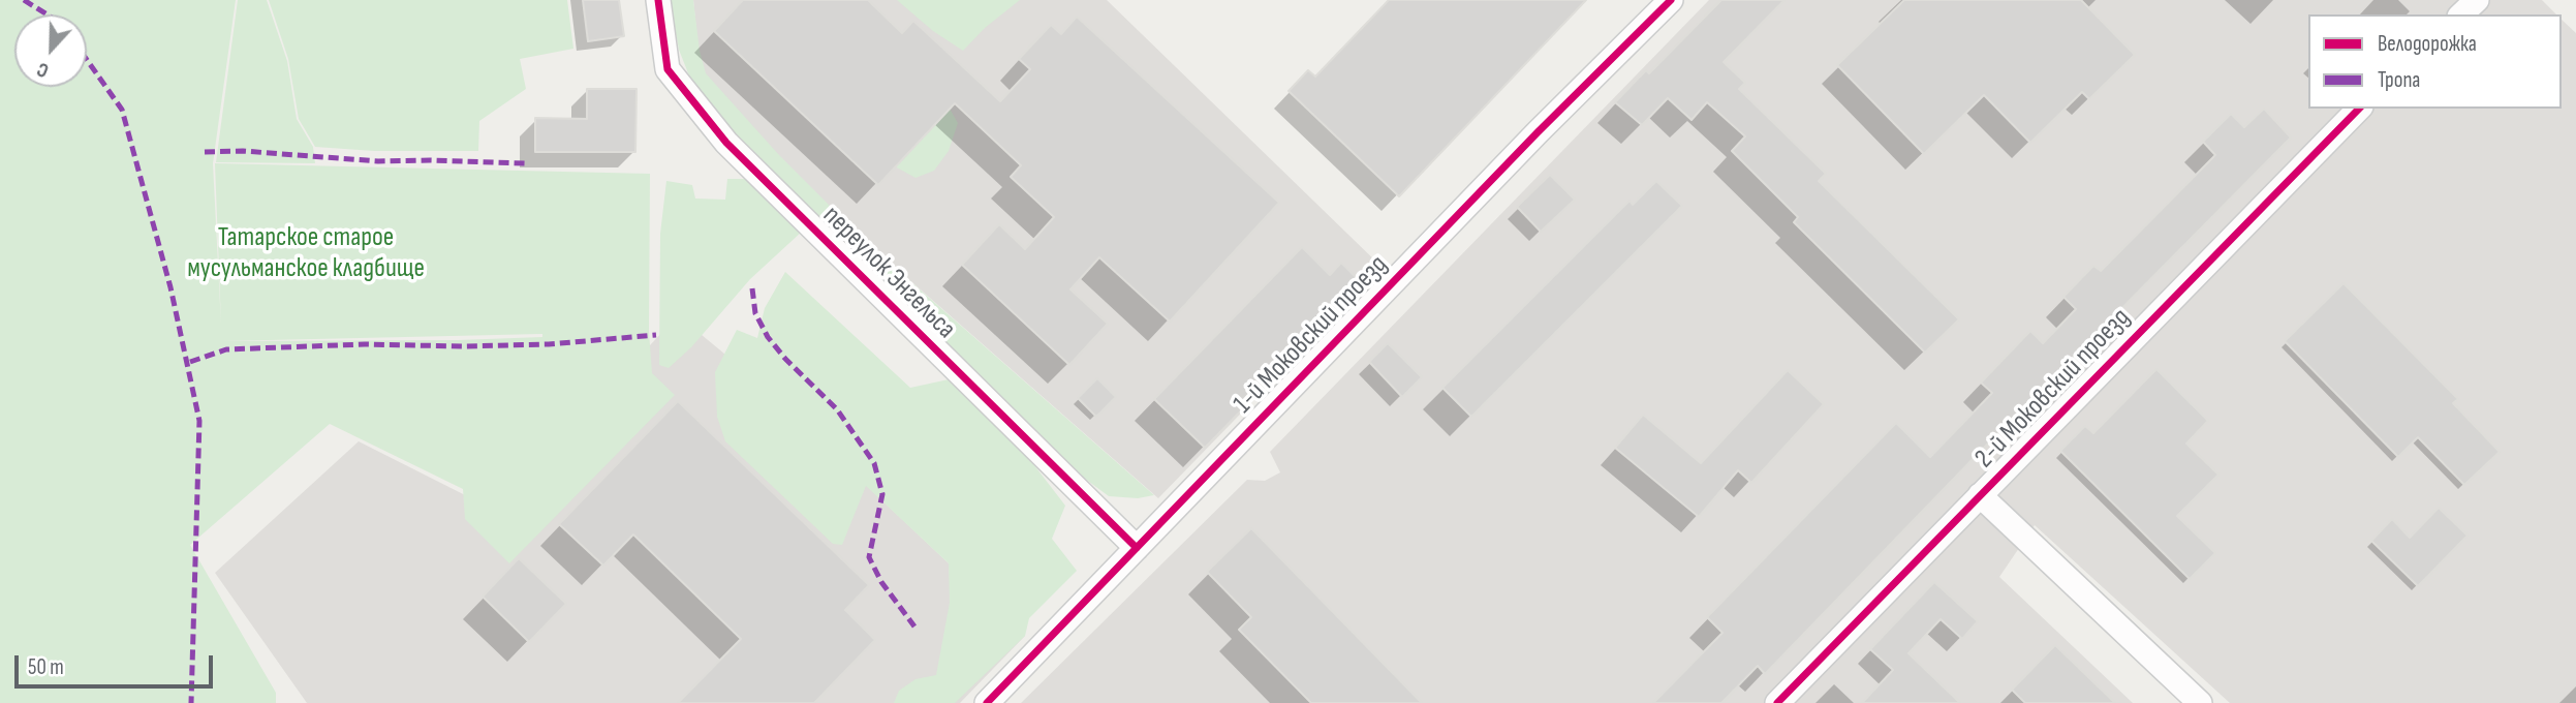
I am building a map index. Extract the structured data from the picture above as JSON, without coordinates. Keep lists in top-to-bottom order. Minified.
{"streets":{"street":["переулок Энгельса","1-й Моковский проезд","2-й Моковский проезд"]},"crossings":[["переулок Энгельса","1-й Моковский проезд"]],"parks":["Татарское старое мусульманское кладбище"],"legend":["Велодорожка","Тропа"],"scale_bar":"50 m","north":"bottom"}
